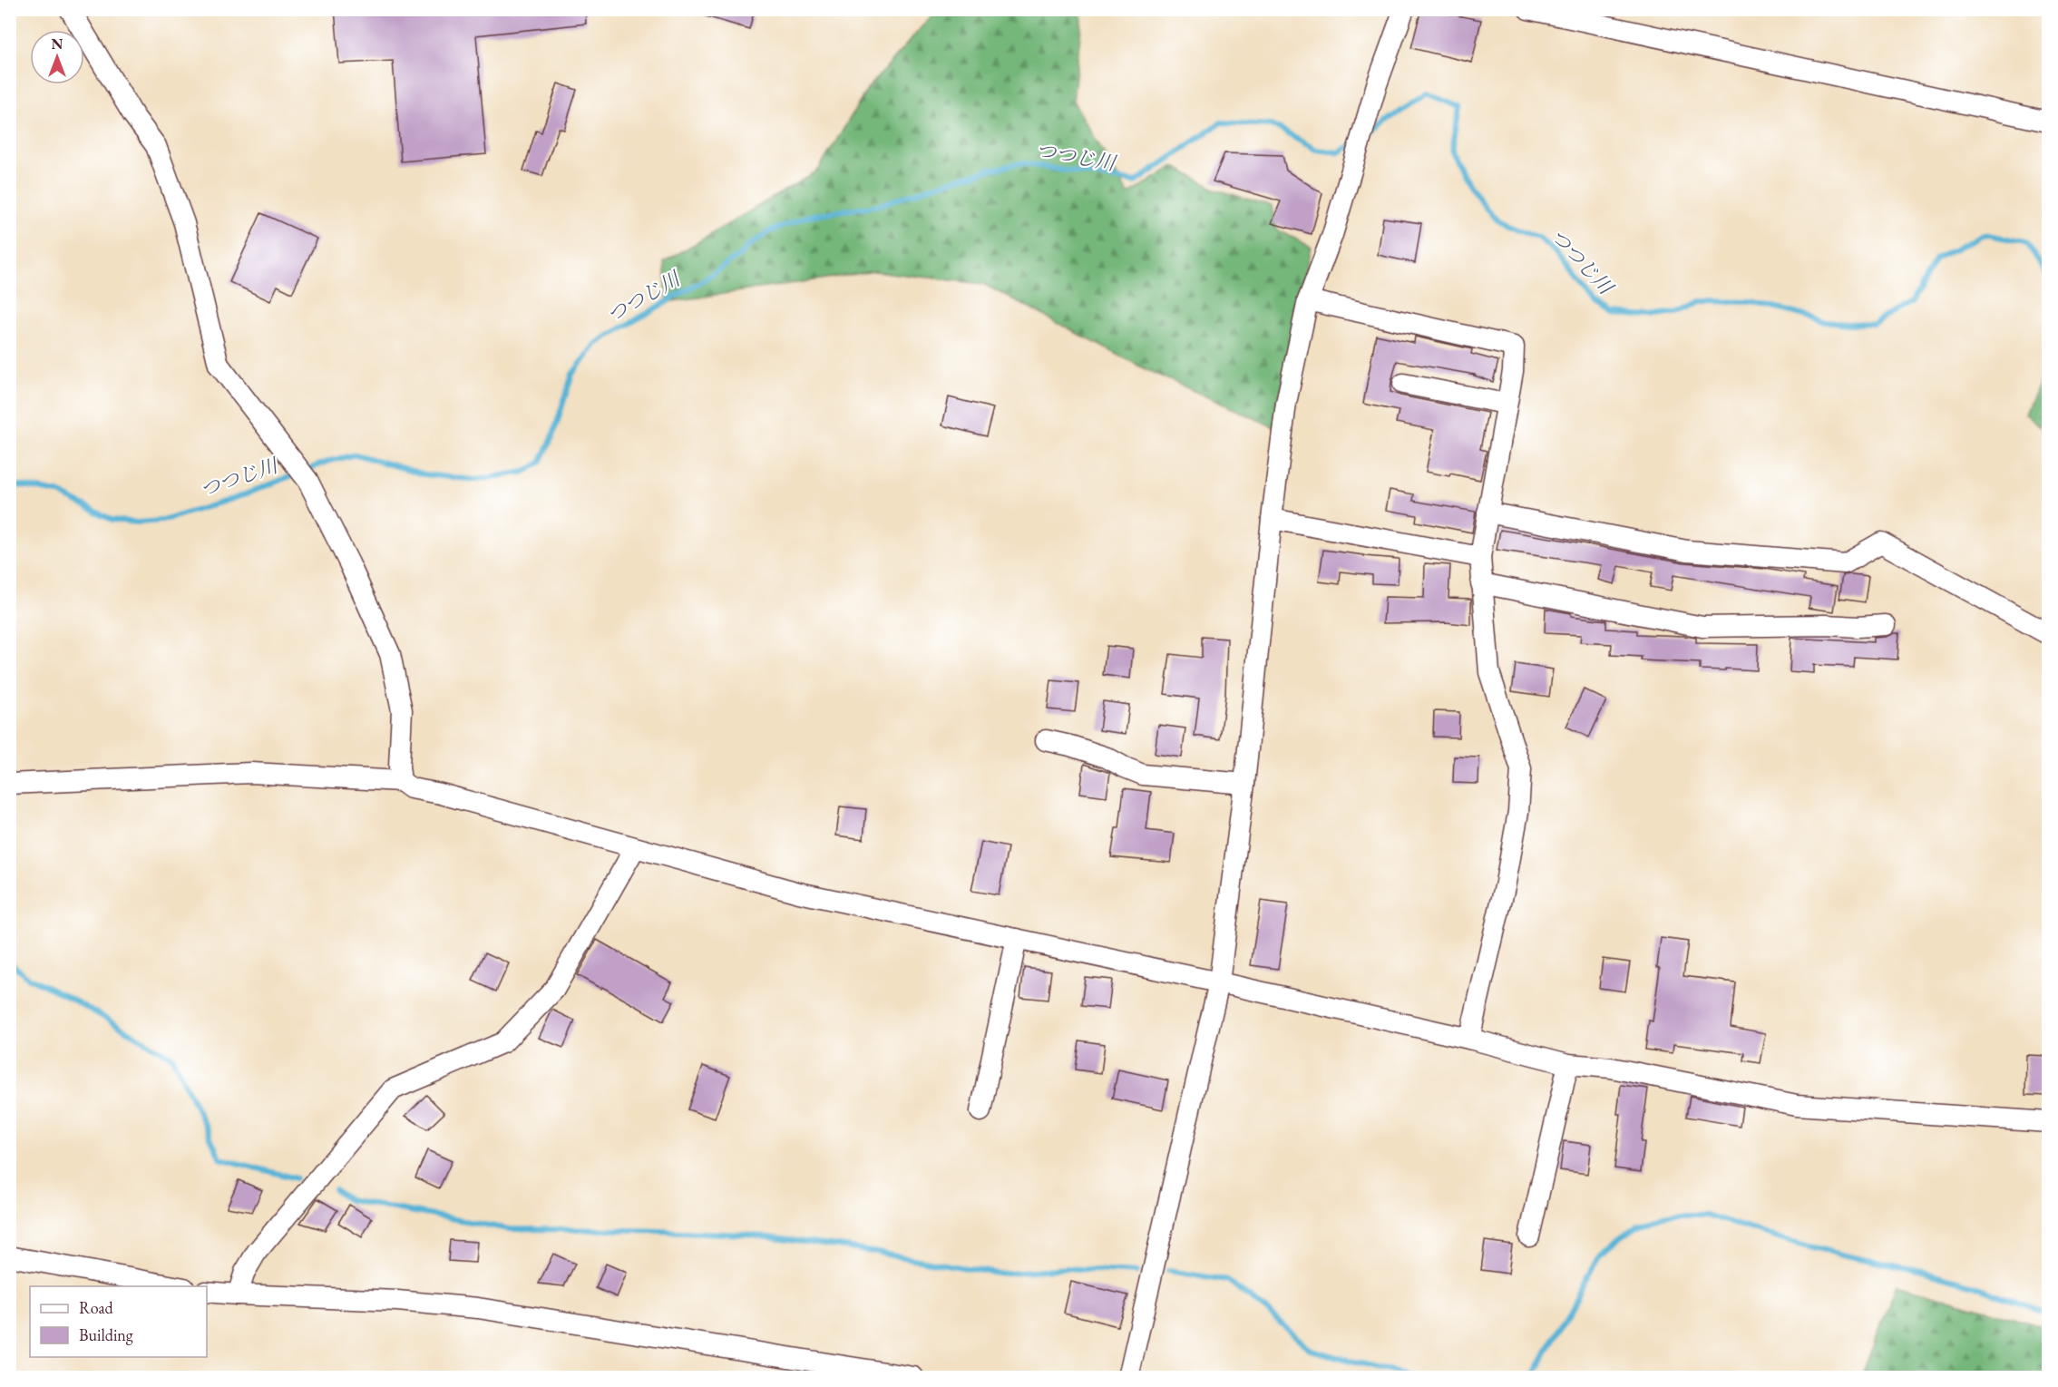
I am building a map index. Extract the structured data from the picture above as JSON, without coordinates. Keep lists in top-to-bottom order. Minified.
{"water":["つつじ川"],"legend":["Road","Building"],"north":"top"}
